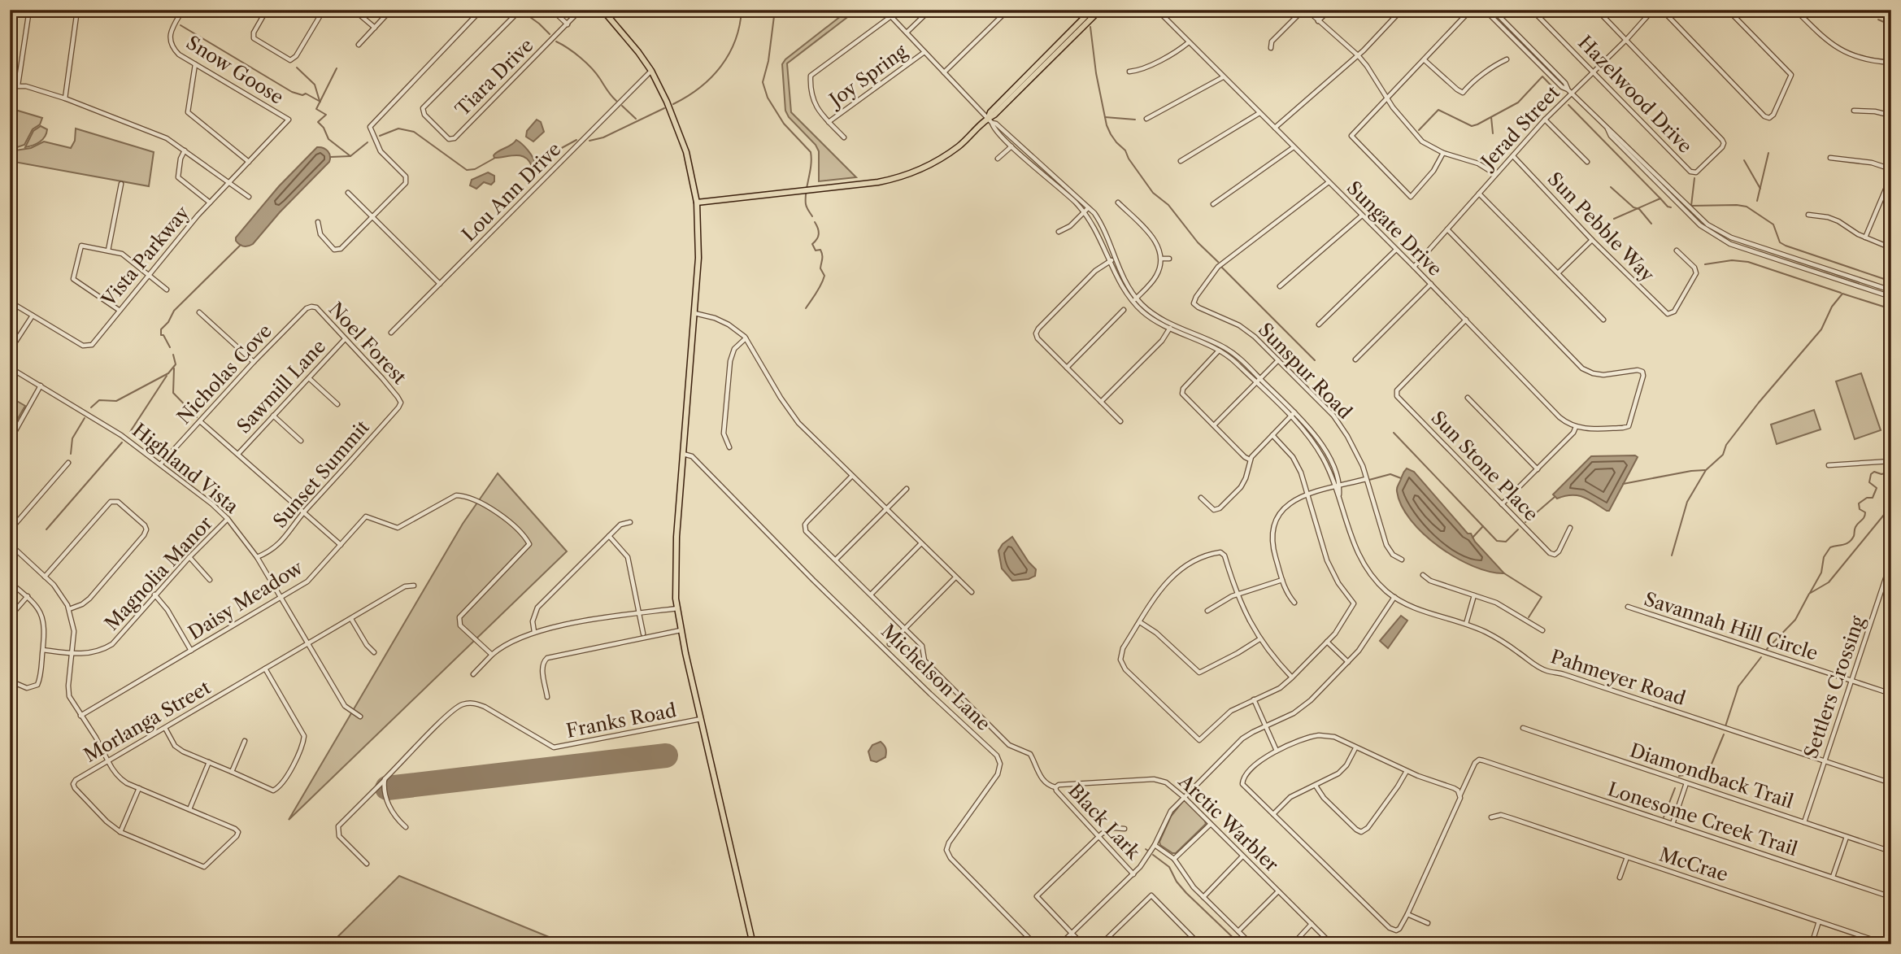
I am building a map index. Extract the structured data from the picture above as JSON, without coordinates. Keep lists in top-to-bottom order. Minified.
{"streets":{"street":["Snow Goose","Joy Spring","Tiara Drive","Hazelwood Drive","Jerad Street","Lou Ann Drive","Sun Pebble Way","Sungate Drive","Vista Parkway","Noel Forest","Sunspur Road","Nicholas Cove","Sawmill Lane","Sun Stone Place","Highland Vista","Sunset Summit","Magnolia Manor","Daisy Meadow","Savannah Hill Circle","Michelson Lane","Pahmeyer Road","Settlers Crossing","Franks Road","Morlanga Street","Diamondback Trail","Lonesome Creek Trail","Black Lark","Arctic Warbler","McCrae"]},"crossings":[["Snow Goose","Vista Parkway"],["Joy Spring","Pahmeyer Road"],["Hazelwood Drive","Jerad Street"],["Jerad Street","Sun Pebble Way"],["Jerad Street","Sungate Drive"],["Sungate Drive","Sunspur Road"],["Sungate Drive","Sun Stone Place"],["Noel Forest","Nicholas Cove"],["Noel Forest","Sawmill Lane"],["Noel Forest","Sunset Summit"],["Nicholas Cove","Highland Vista"],["Highland Vista","Sunset Summit"],["Highland Vista","Magnolia Manor"],["Highland Vista","Daisy Meadow"],["Highland Vista","Morlanga Street"],["Savannah Hill Circle","Settlers Crossing"],["Pahmeyer Road","Settlers Crossing"],["Settlers Crossing","Diamondback Trail"],["Black Lark","Arctic Warbler"]]}
